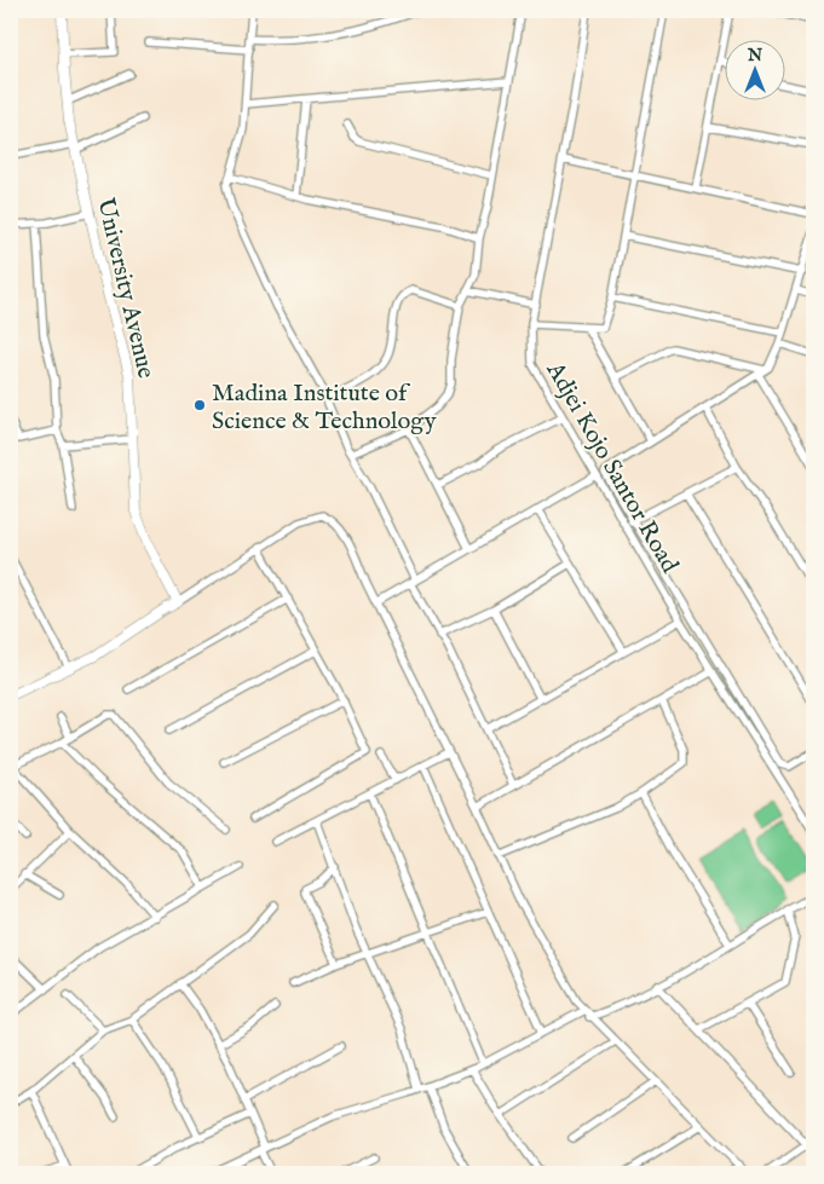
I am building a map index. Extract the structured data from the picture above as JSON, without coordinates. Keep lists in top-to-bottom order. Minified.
{"streets":{"street":["University Avenue","Adjei Kojo Santor Road"]},"places":["Madina Institute of Science & Technology"],"north":"top"}
